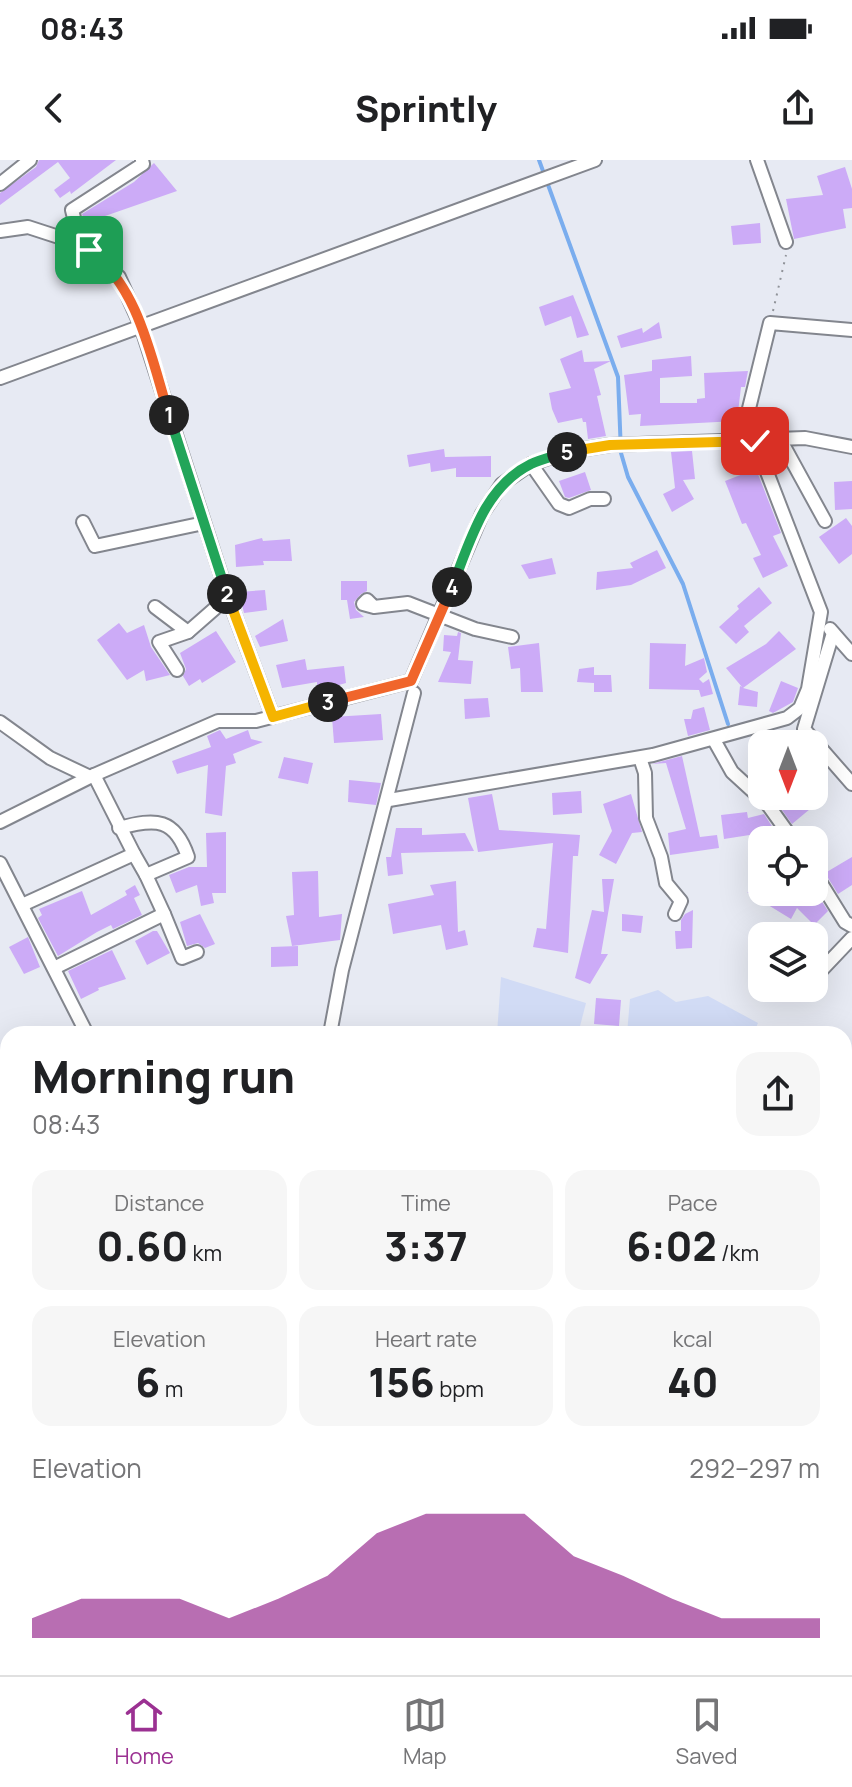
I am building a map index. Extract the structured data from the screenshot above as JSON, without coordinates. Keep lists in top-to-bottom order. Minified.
{"north":"bottom","page":{"status":"08:43","header":"Sprintly","pins":["1","5","4","2","3"],"heading":["Morning run","08:43"],"stats":[["Distance","0.60 km"],["Time","3:37"],["Pace","6:02 /km"],["Elevation","6 m"],["Heart rate","156 bpm"],["kcal","40"]],"chart":["Elevation","292–297 m"],"tabs":["Home","Map","Saved"]}}
